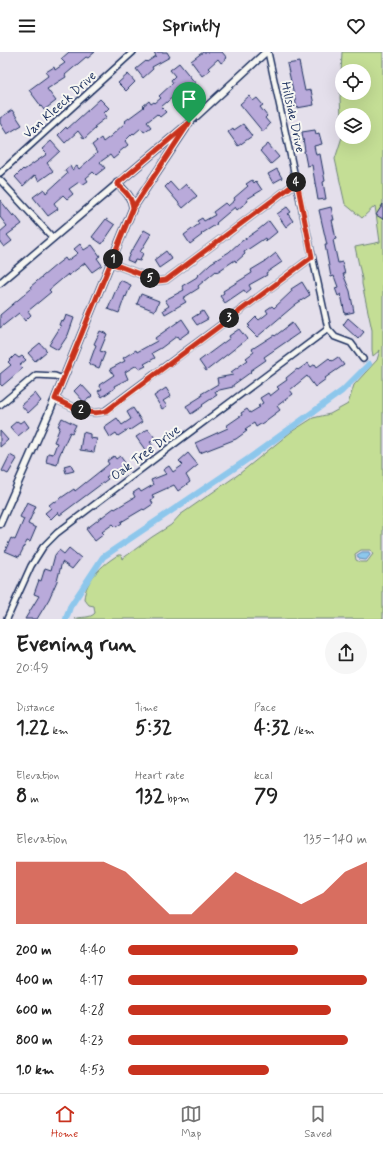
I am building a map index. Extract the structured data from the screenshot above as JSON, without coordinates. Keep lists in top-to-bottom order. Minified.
{"streets":{"street":["Van Kleeck Drive","Hillside Drive","Oak Tree Drive"]},"crossings":[["Hillside Drive","Oak Tree Drive"]],"page":{"header":"Sprintly","pins":["4","1","5","3","2"],"heading":["Evening run","20:49"],"stats":[["Distance","1.22 km"],["Time","5:32"],["Pace","4:32 /km"],["Elevation","8 m"],["Heart rate","132 bpm"],["kcal","79"]],"chart":["Elevation","135–140 m"],"list":[{"name":"200 m","note":"4:40"},{"name":"400 m","note":"4:17"},{"name":"600 m","note":"4:28"},{"name":"800 m","note":"4:23"},{"name":"1.0 km","note":"4:53"}],"tabs":["Home","Map","Saved"]}}
